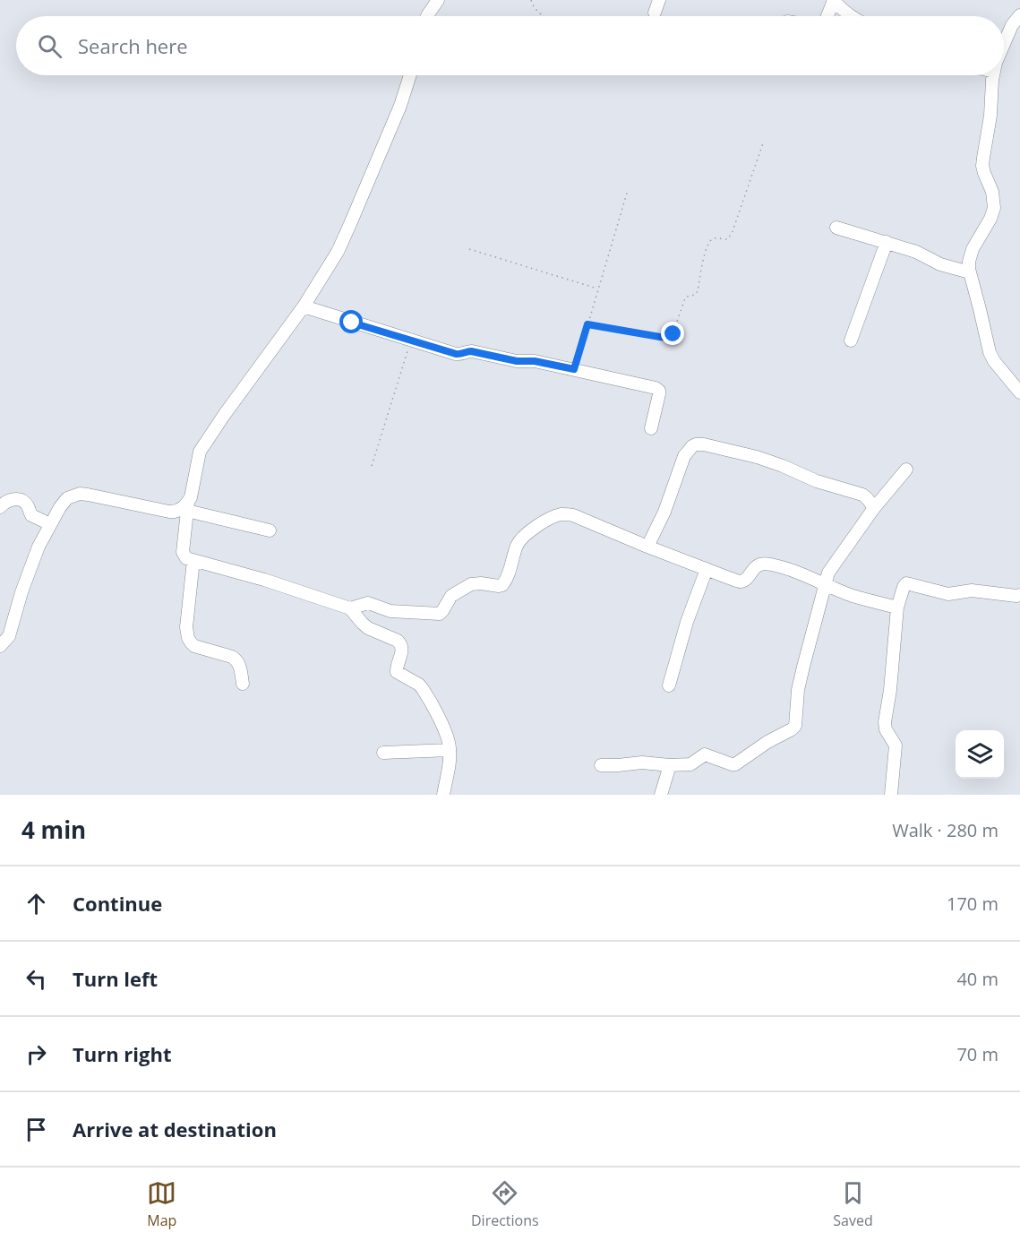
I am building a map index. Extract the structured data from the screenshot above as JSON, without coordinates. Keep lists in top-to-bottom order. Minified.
{"page":{"search":"Search here","heading":["4 min","Walk · 280 m"],"list":[["Continue","170 m"],["Turn left","40 m"],["Turn right","70 m"],"Arrive at destination"],"nav":["Map","Directions","Saved"]}}
